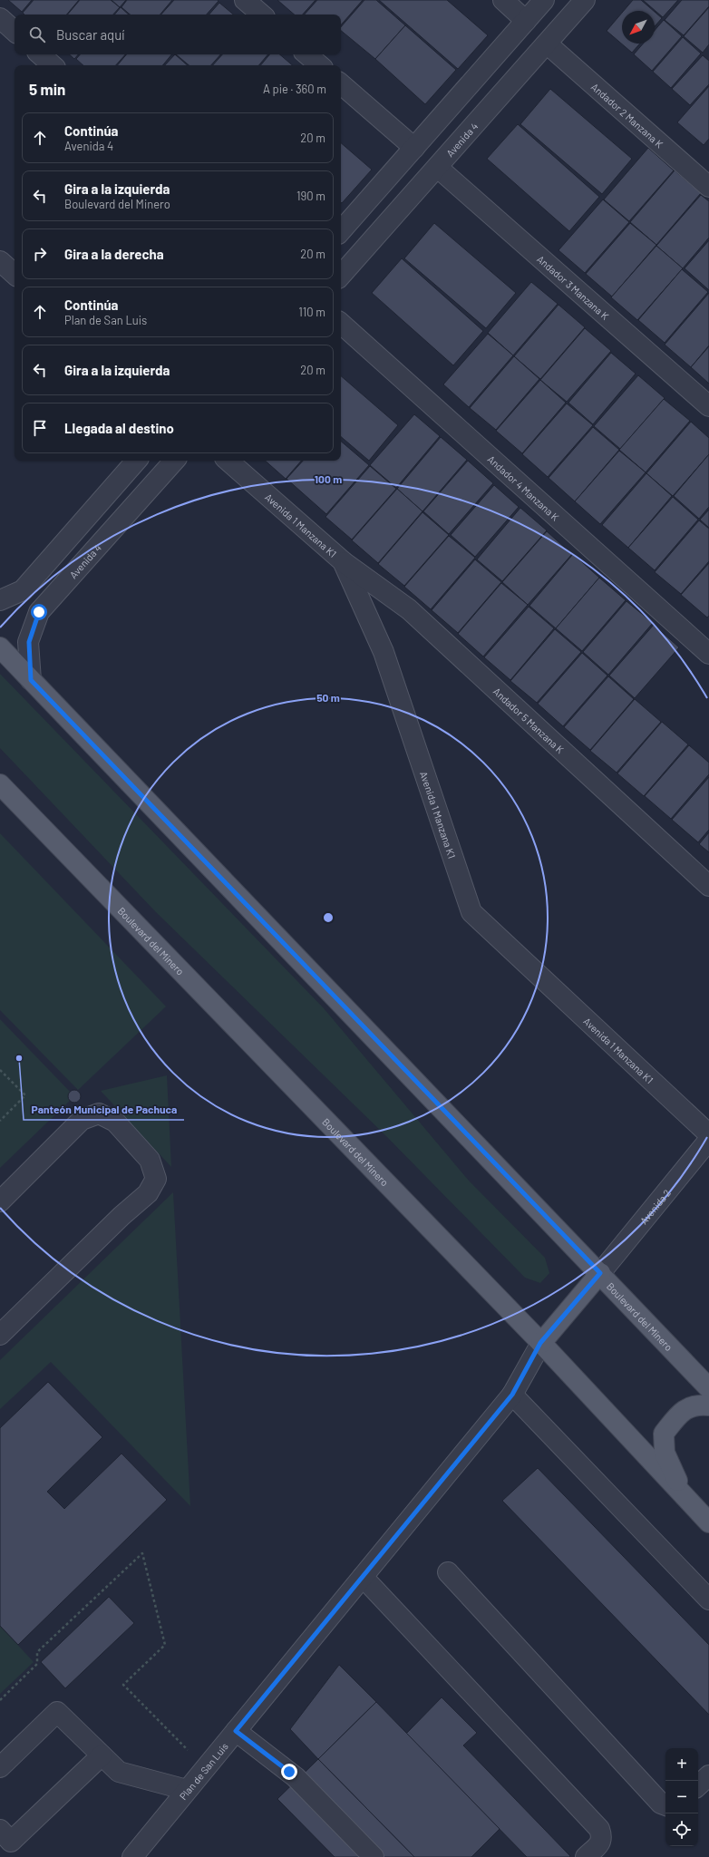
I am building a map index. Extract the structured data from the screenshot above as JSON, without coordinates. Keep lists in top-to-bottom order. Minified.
{"streets":{"main road":["Boulevard del Minero"],"street":["Andador 2 Manzana K","Avenida 4","Andador 3 Manzana K","Andador 4 Manzana K","Avenida 1 Manzana K1","Andador 5 Manzana K","Avenida 2","Plan de San Luis"]},"crossings":[["Andador 2 Manzana K","Avenida 4"],["Avenida 4","Andador 3 Manzana K"],["Avenida 4","Boulevard del Minero"],["Avenida 1 Manzana K1","Andador 5 Manzana K"],["Boulevard del Minero","Avenida 2"],["Boulevard del Minero","Plan de San Luis"]],"places":["Panteón Municipal de Pachuca"],"north":"bottom left","page":{"search":"Buscar aquí","heading":["5 min","A pie · 360 m"],"list":[["Continúa","Avenida 4","20 m"],["Gira a la izquierda","Boulevard del Minero","190 m"],["Gira a la derecha","20 m"],["Continúa","Plan de San Luis","110 m"],["Gira a la izquierda","20 m"],"Llegada al destino"],"map_buttons":["+","−"]},"rings":["100 m","50 m"]}
